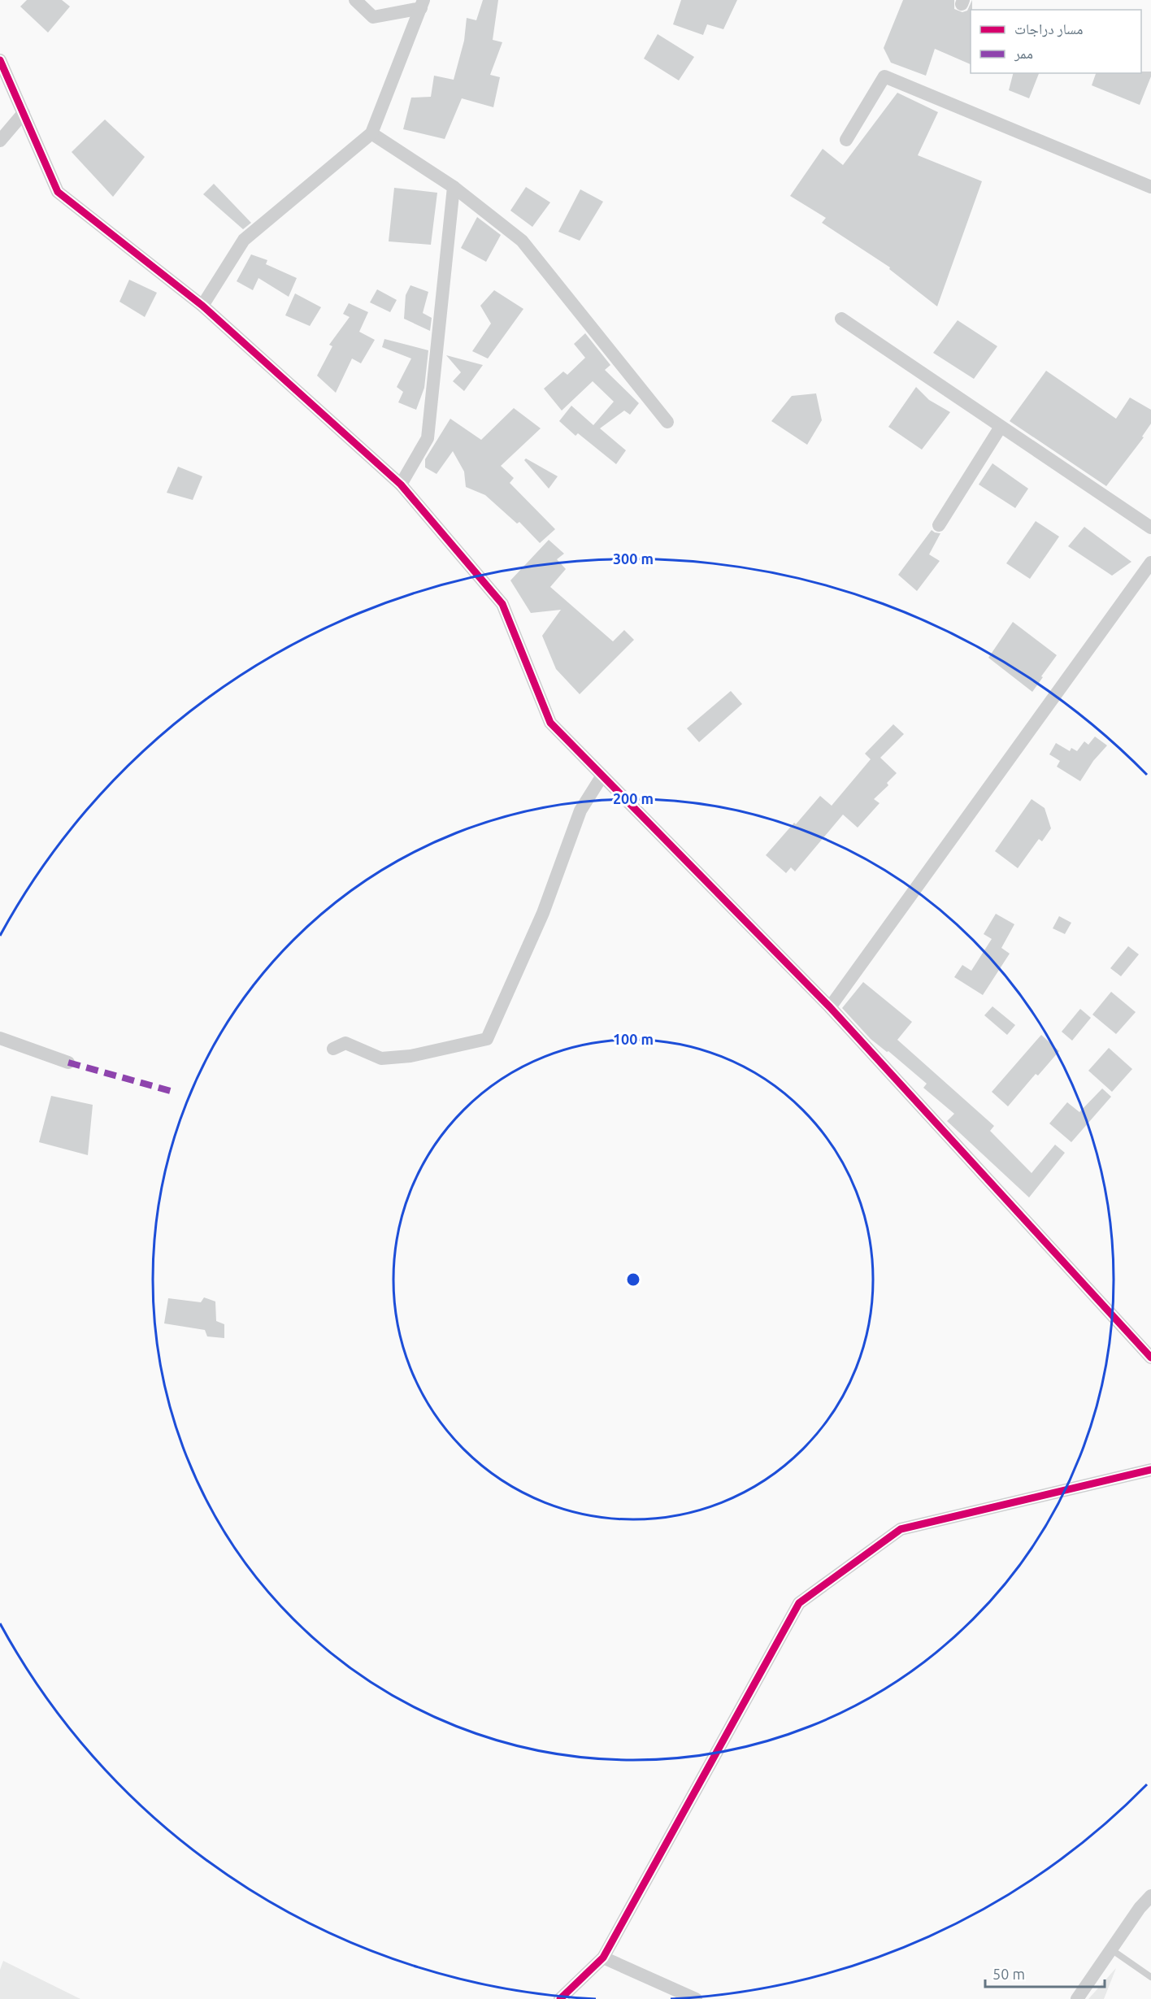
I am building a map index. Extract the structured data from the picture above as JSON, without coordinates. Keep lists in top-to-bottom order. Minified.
{"legend":["مسار دراجات","ممر"],"scale_bar":"50 m","rings":["300 m","200 m","100 m"]}
